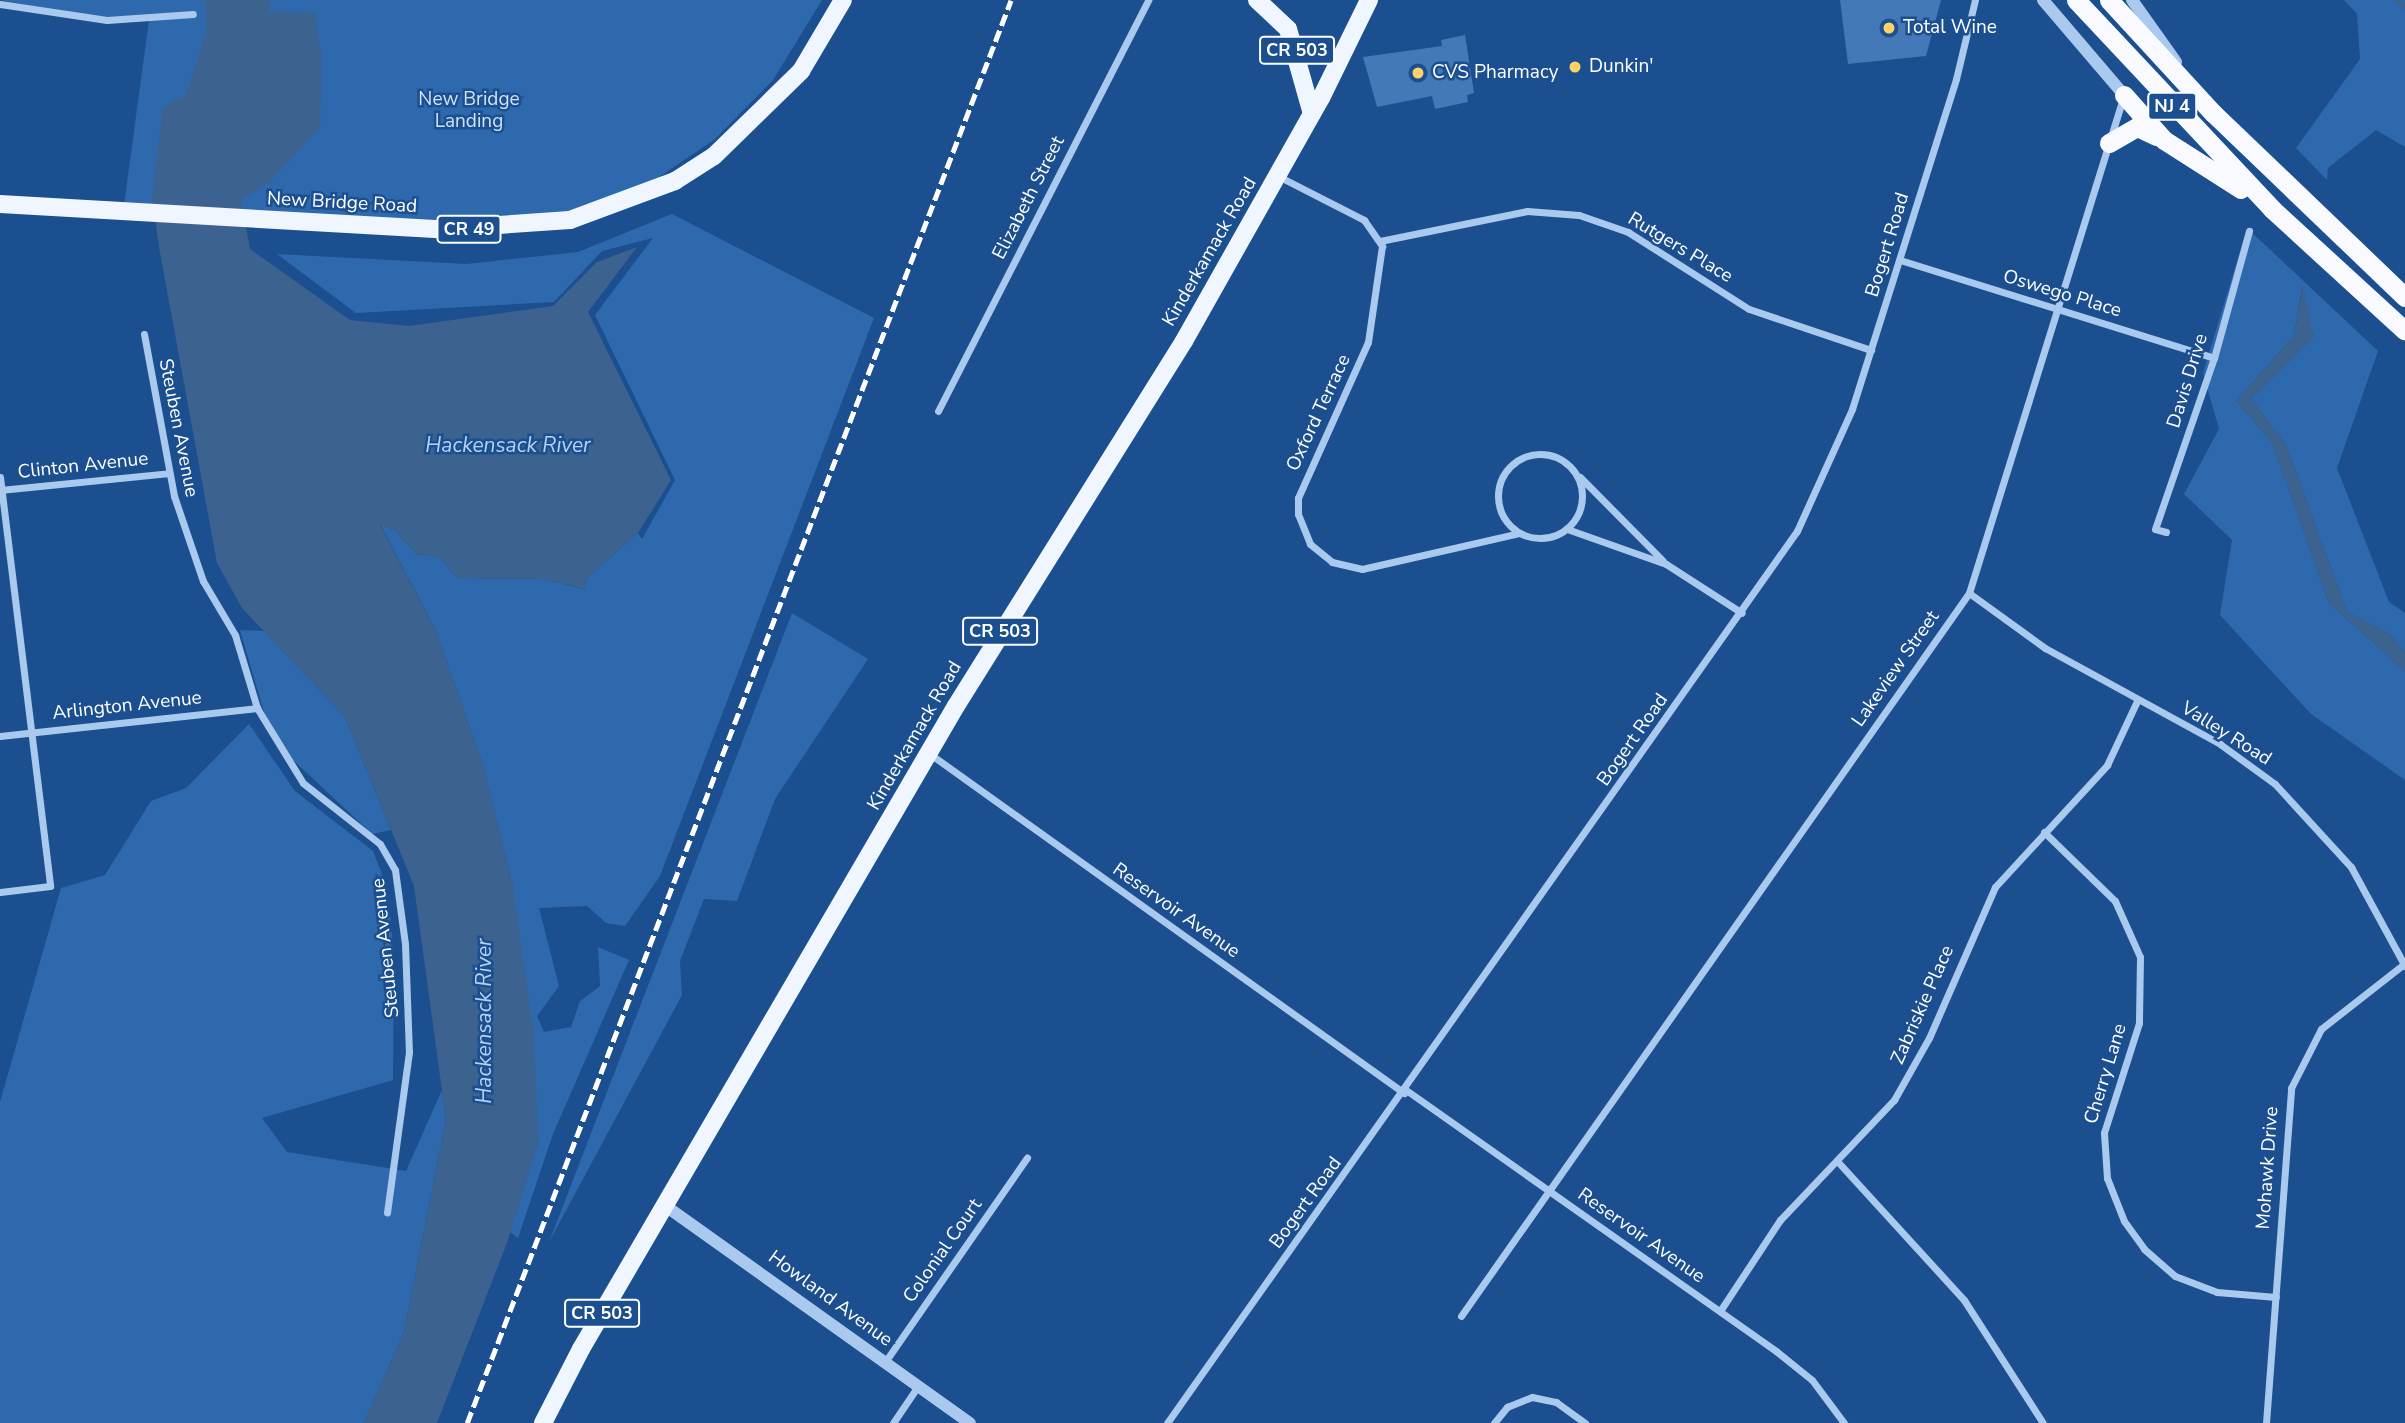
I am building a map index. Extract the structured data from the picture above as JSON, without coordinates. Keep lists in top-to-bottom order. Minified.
{"streets":{"highway":["NJ 4"],"main road":["CR 503","New Bridge Road","CR 49","Kinderkamack Road"],"street":["Elizabeth Street","Bogert Road","Rutgers Place","Oswego Place","Davis Drive","Oxford Terrace","Steuben Avenue","Clinton Avenue","Lakeview Street","Arlington Avenue","Valley Road","Reservoir Avenue","Zabriskie Place","Cherry Lane","Mohawk Drive","Colonial Court","Howland Avenue"]},"crossings":[["CR 503","Kinderkamack Road"],["Bogert Road","Rutgers Place"],["Bogert Road","Oswego Place"],["Bogert Road","Oxford Terrace"],["Bogert Road","Reservoir Avenue"],["Rutgers Place","Oxford Terrace"],["Kinderkamack Road","Reservoir Avenue"],["Kinderkamack Road","Howland Avenue"],["Oswego Place","Davis Drive"],["Oswego Place","Lakeview Street"],["Steuben Avenue","Clinton Avenue"],["Steuben Avenue","Arlington Avenue"],["Lakeview Street","Valley Road"],["Lakeview Street","Reservoir Avenue"],["Valley Road","Zabriskie Place"],["Valley Road","Mohawk Drive"],["Reservoir Avenue","Zabriskie Place"],["Zabriskie Place","Cherry Lane"],["Cherry Lane","Mohawk Drive"],["Colonial Court","Howland Avenue"]],"water":["Hackensack River"],"parks":["New Bridge Landing"],"places":["Total Wine","Dunkin'","CVS Pharmacy"]}
